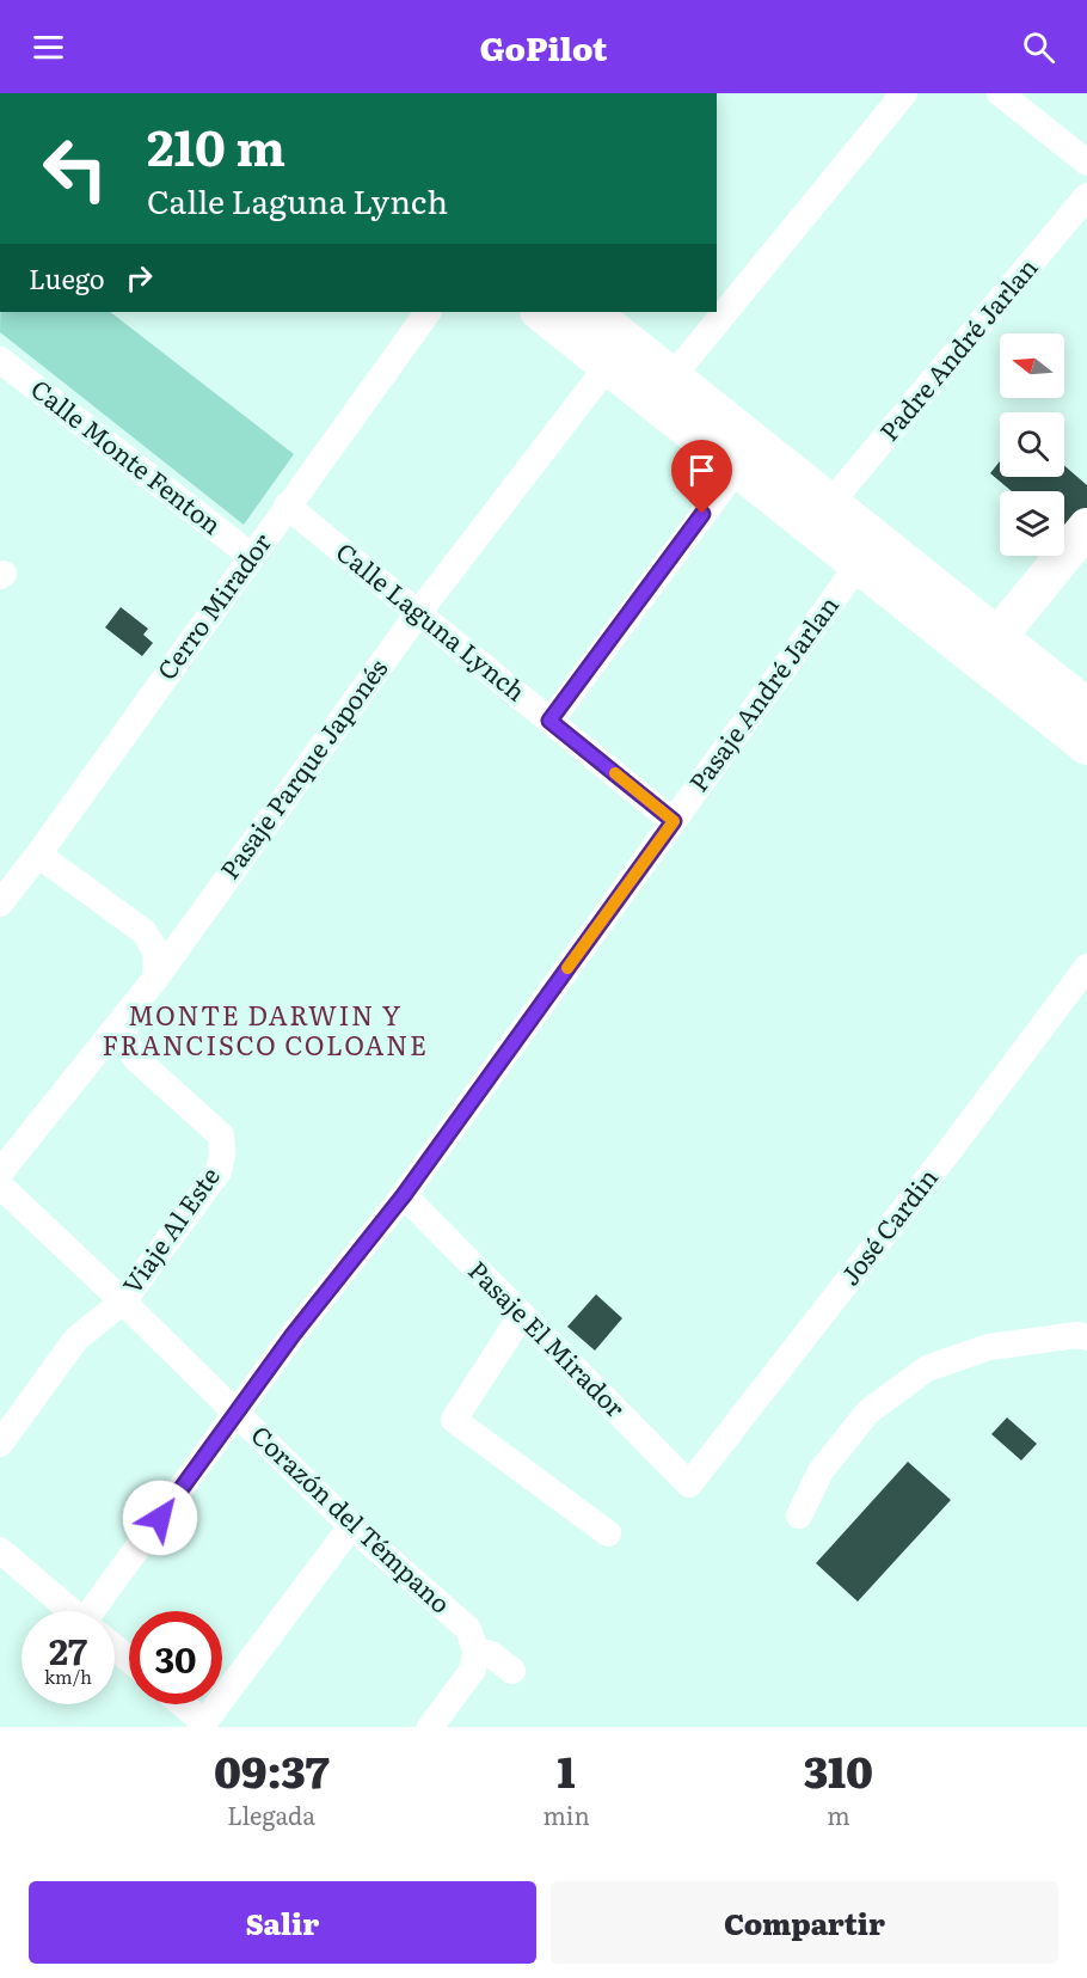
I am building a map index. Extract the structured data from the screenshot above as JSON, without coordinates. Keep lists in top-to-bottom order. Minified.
{"streets":{"street":["Padre André Jarlan","Calle Monte Fenton","Cerro Mirador","Calle Laguna Lynch","Pasaje André Jarlan","Pasaje Parque Japonés","José Cardin","Viaje Al Este","Pasaje El Mirador","Corazón del Témpano"]},"crossings":[["Calle Monte Fenton","Cerro Mirador"],["Cerro Mirador","Calle Laguna Lynch"],["Calle Laguna Lynch","Pasaje André Jarlan"],["Calle Laguna Lynch","Pasaje Parque Japonés"],["Pasaje André Jarlan","Pasaje El Mirador"],["Pasaje André Jarlan","Corazón del Témpano"],["Pasaje Parque Japonés","Viaje Al Este"],["José Cardin","Pasaje El Mirador"],["Viaje Al Este","Corazón del Témpano"]],"districts":["MONTE DARWIN Y FRANCISCO COLOANE"],"north":"left","page":{"header":"GoPilot","turn":["210 m","Calle Laguna Lynch"],"then":"Luego","speed":"27 km/h","limit":"30","eta":["09:37","Llegada","1","min","310","m"],"buttons":["Salir","Compartir"]}}
